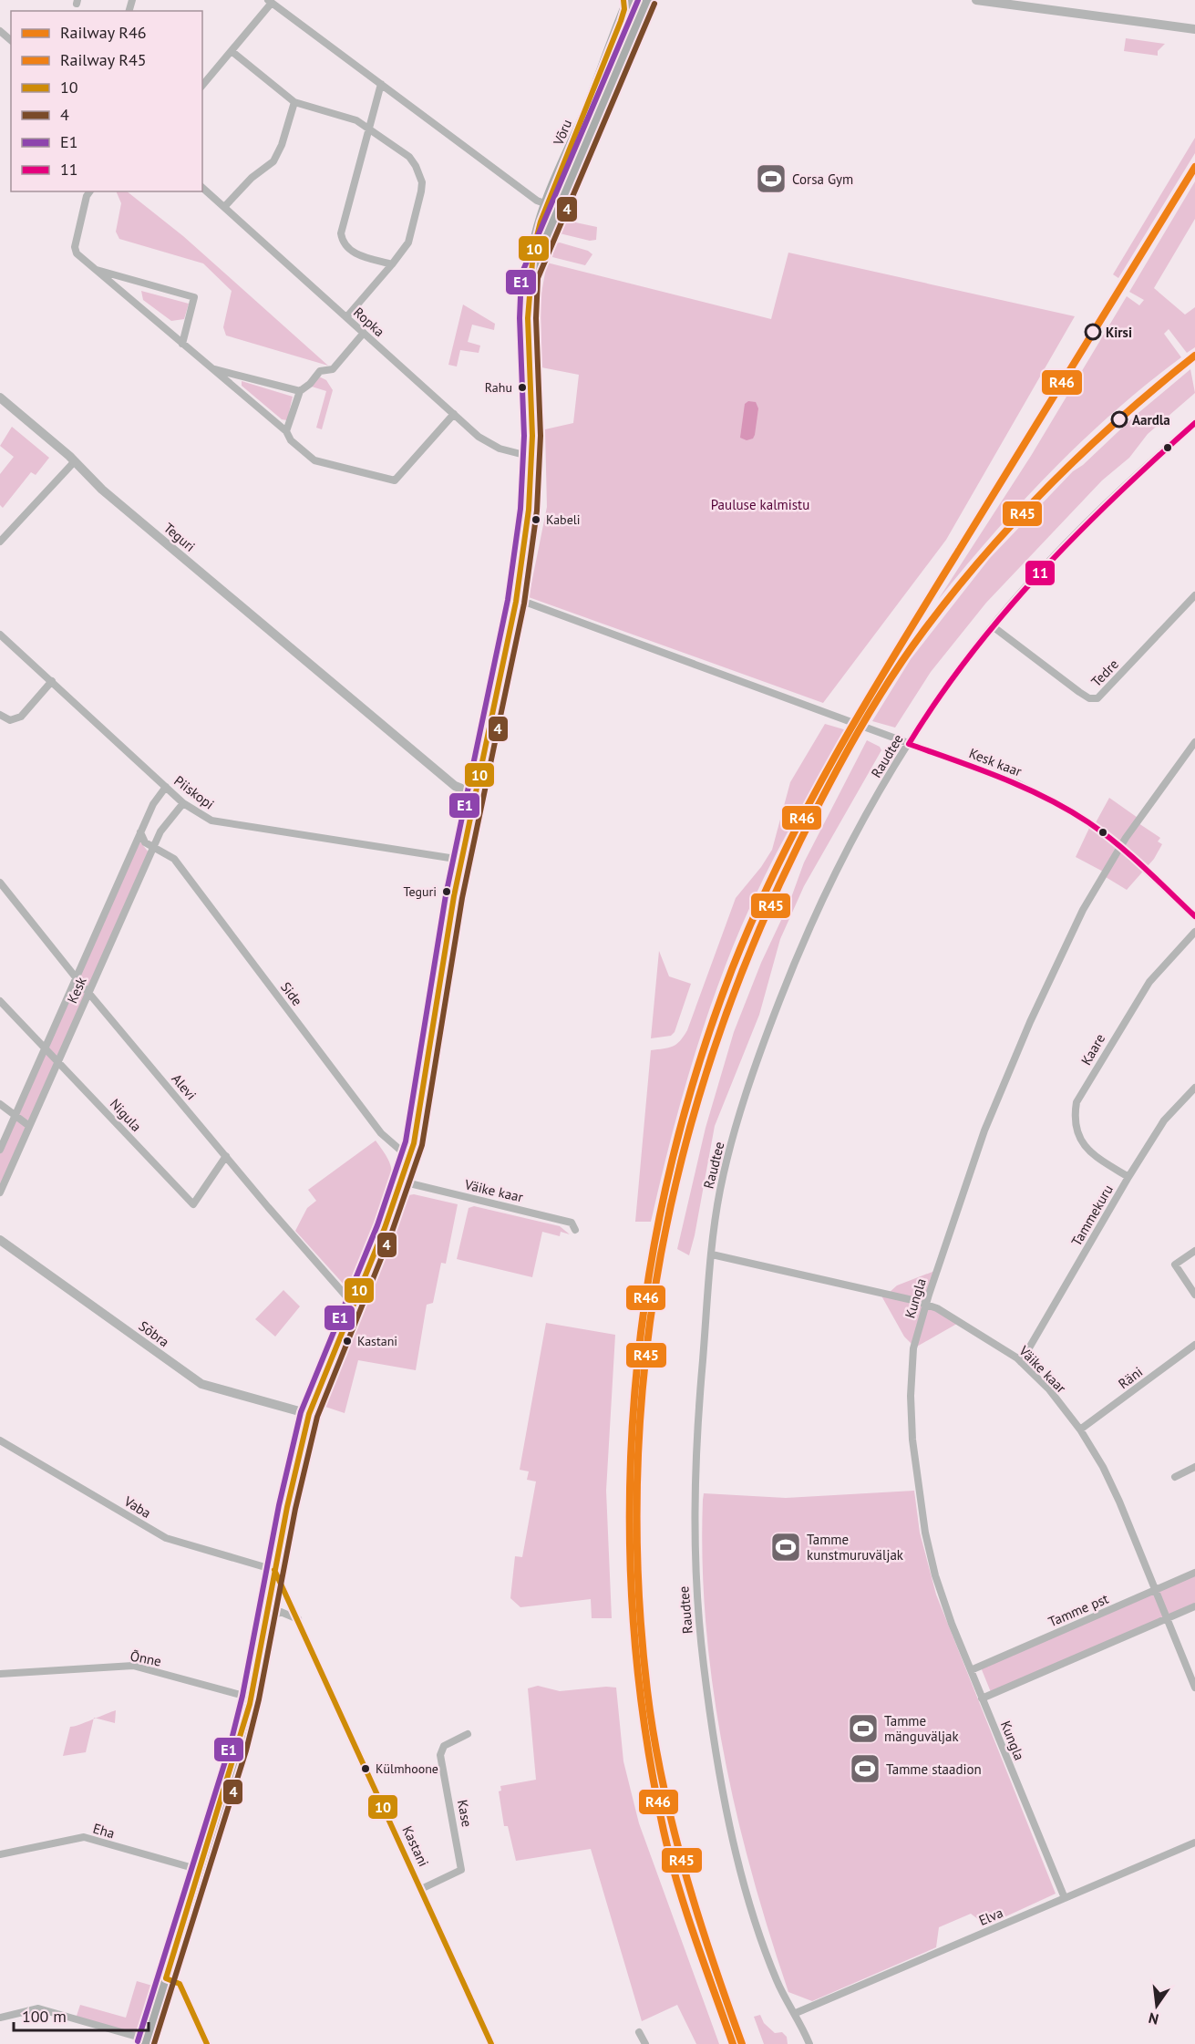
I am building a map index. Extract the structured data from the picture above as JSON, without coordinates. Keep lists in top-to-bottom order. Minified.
{"streets":{"main road":["Võru"],"street":["Ropka","Teguri","Tedre","Raudtee","Kesk kaar","Piiskopi","Kesk","Side","Kaare","Alevi","Nigula","Väike kaar","Tammekuru","Kungla","Sõbra","Räni","Vaba","Tamme pst","Õnne","Kase","Eha","Kastani","Elva"]},"crossings":[["Võru","Ropka"],["Võru","Teguri"],["Võru","Piiskopi"],["Võru","Side"],["Võru","Alevi"],["Võru","Väike kaar"],["Võru","Sõbra"],["Võru","Vaba"],["Võru","Õnne"],["Võru","Eha"],["Võru","Kastani"],["Tedre","Raudtee"],["Raudtee","Kesk kaar"],["Raudtee","Väike kaar"],["Raudtee","Elva"],["Kesk kaar","Kungla"],["Piiskopi","Kesk"],["Kesk","Side"],["Kesk","Alevi"],["Kesk","Nigula"],["Kaare","Tammekuru"],["Alevi","Nigula"],["Väike kaar","Tammekuru"],["Väike kaar","Kungla"],["Väike kaar","Räni"],["Väike kaar","Tamme pst"],["Kungla","Tamme pst"],["Kungla","Elva"],["Vaba","Kastani"],["Kase","Kastani"]],"parks":["Pauluse kalmistu"],"places":{"sports":["Corsa Gym","Tamme kunstmuruväljak","Tamme mänguväljak","Tamme staadion"],"other":["Kirsi","Rahu","Aardla","Kabeli","Teguri","Kastani","Külmhoone"]},"lines":["transit line 10","transit line E1","transit line 4","rail line R46","rail line R45","transit line 11"],"legend":["Railway R46","Railway R45","10","4","E1","11"],"scale_bar":"100 m","north":"bottom"}
